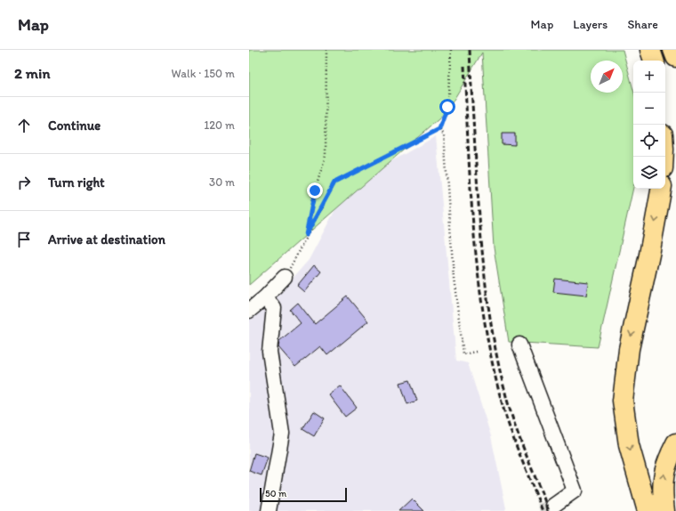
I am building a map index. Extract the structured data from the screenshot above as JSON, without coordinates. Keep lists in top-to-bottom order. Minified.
{"scale_bar":"50 m","north":"top right","page":{"header":"Map","nav":["Map","Layers","Share"],"heading":["2 min","Walk · 150 m"],"map_buttons":["+","−"],"list":[["Continue","120 m"],["Turn right","30 m"],"Arrive at destination"],"scale":"50 m"}}
